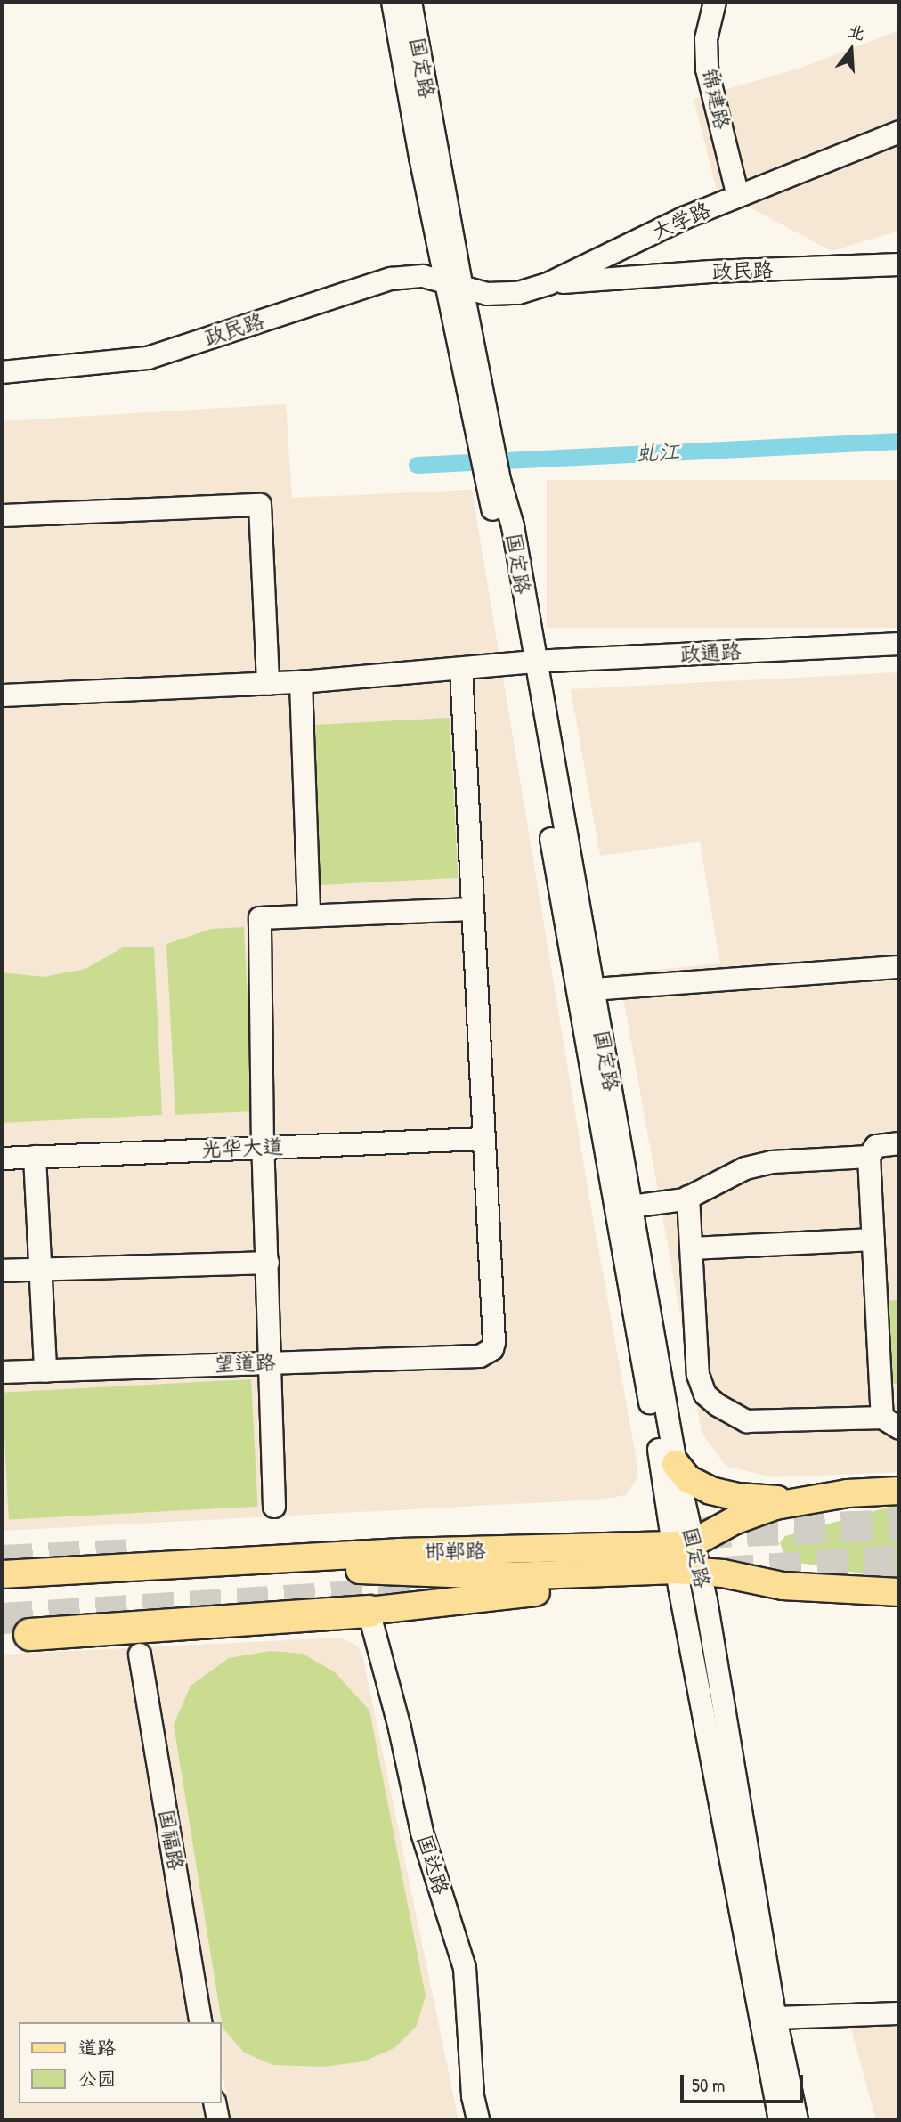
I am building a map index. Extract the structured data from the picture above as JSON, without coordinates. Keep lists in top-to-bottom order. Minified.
{"streets":{"main road":["邯郸路"],"street":["国定路","锦建路","大学路","政民路","政通路","光华大道","望道路","国福路","国达路"]},"crossings":[["国定路","大学路"],["国定路","政民路"],["国定路","政通路"],["国定路","邯郸路"],["锦建路","大学路"],["大学路","政民路"],["光华大道","望道路"],["邯郸路","国达路"]],"water":["虬江"],"legend":["道路","公园"],"scale_bar":"50 m","north":"top"}
